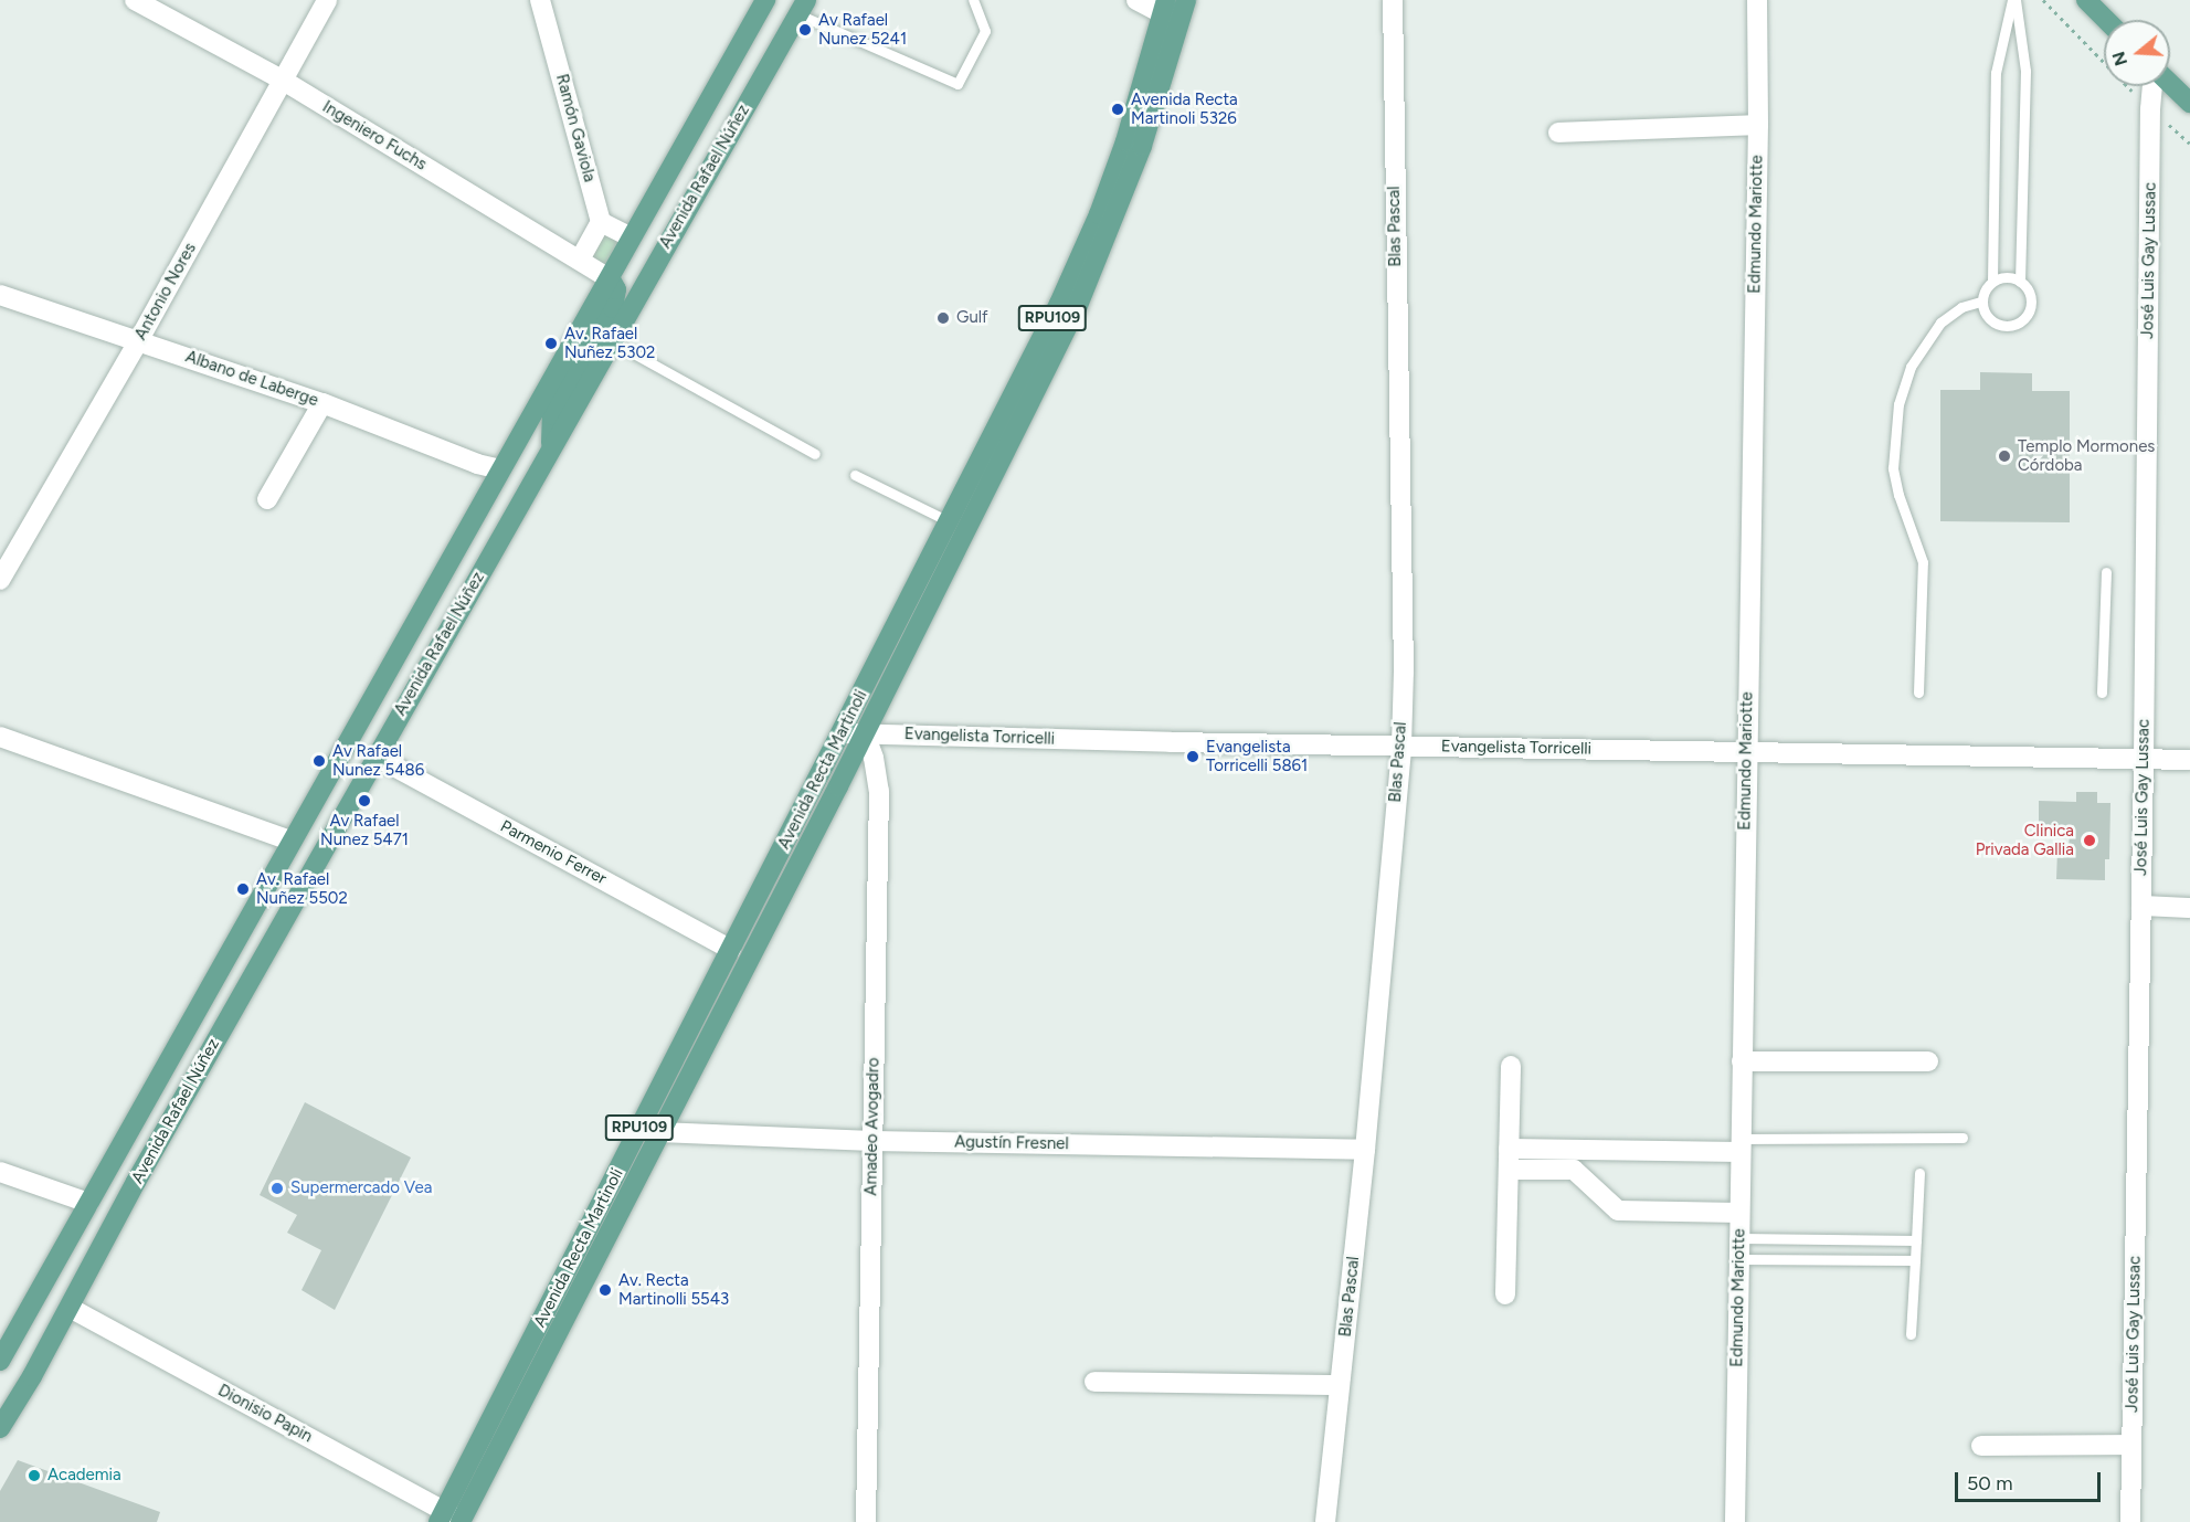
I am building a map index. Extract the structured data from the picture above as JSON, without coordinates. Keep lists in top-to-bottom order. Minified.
{"streets":{"main road":["Avenida Rafael Núñez","RPU109","Avenida Recta Martinoli"],"street":["Ramón Gaviola","Ingeniero Fuchs","Edmundo Mariotte","Blas Pascal","José Luis Gay Lussac","Antonio Nores","Albano de Laberge","Evangelista Torricelli","Parmenio Ferrer","Amadeo Avogadro","Agustín Fresnel","Dionisio Papin"]},"crossings":[["Ingeniero Fuchs","Avenida Rafael Núñez"],["Ingeniero Fuchs","Antonio Nores"],["Avenida Rafael Núñez","Albano de Laberge"],["Avenida Rafael Núñez","Parmenio Ferrer"],["Avenida Rafael Núñez","Dionisio Papin"],["Edmundo Mariotte","Evangelista Torricelli"],["Blas Pascal","Evangelista Torricelli"],["Blas Pascal","Agustín Fresnel"],["José Luis Gay Lussac","Evangelista Torricelli"],["Antonio Nores","Albano de Laberge"],["Evangelista Torricelli","Avenida Recta Martinoli"],["Evangelista Torricelli","Amadeo Avogadro"],["Avenida Recta Martinoli","Parmenio Ferrer"],["Avenida Recta Martinoli","Amadeo Avogadro"],["Avenida Recta Martinoli","Agustín Fresnel"],["Avenida Recta Martinoli","Dionisio Papin"],["Amadeo Avogadro","Agustín Fresnel"]],"places":["Av Rafael Nunez 5241","Avenida Recta Martinoli 5326","Gulf","Av. Rafael Nuñez 5302","Templo Mormones Córdoba","Evangelista Torricelli 5861","Av Rafael Nunez 5486","Av Rafael Nunez 5471","Clinica Privada Gallia","Av. Rafael Nuñez 5502","Supermercado Vea","Av. Recta Martinolli 5543","Academia"],"scale_bar":"50 m","north":"left"}
